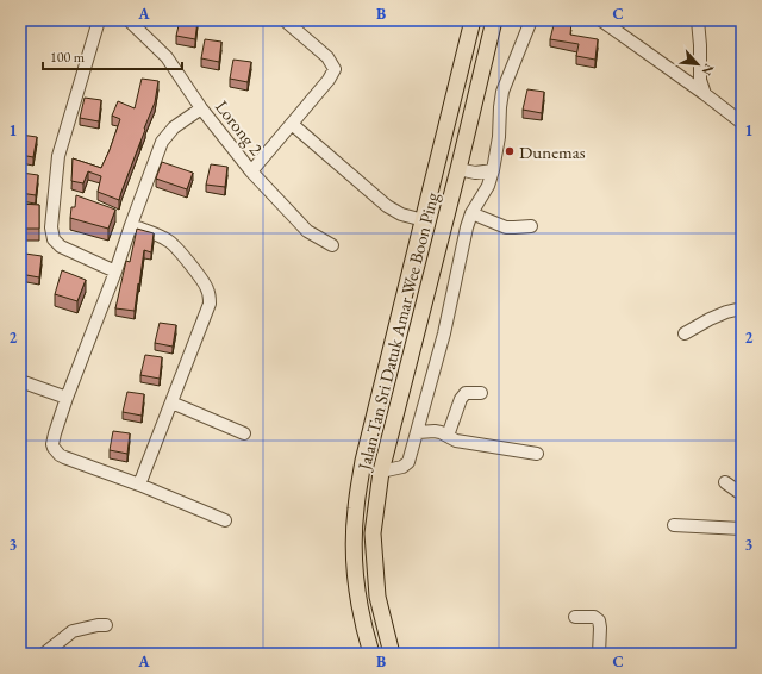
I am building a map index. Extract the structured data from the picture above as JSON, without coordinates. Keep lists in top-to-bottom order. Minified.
{"streets":{"main road":["Jalan Tan Sri Datuk Amar Wee Boon Ping"],"street":["Lorong 2"]},"places":["Dunemas"],"scale_bar":"100 m","north":"bottom right","grid":{"columns":["A","B","C"],"rows":["1","2","3"]}}
